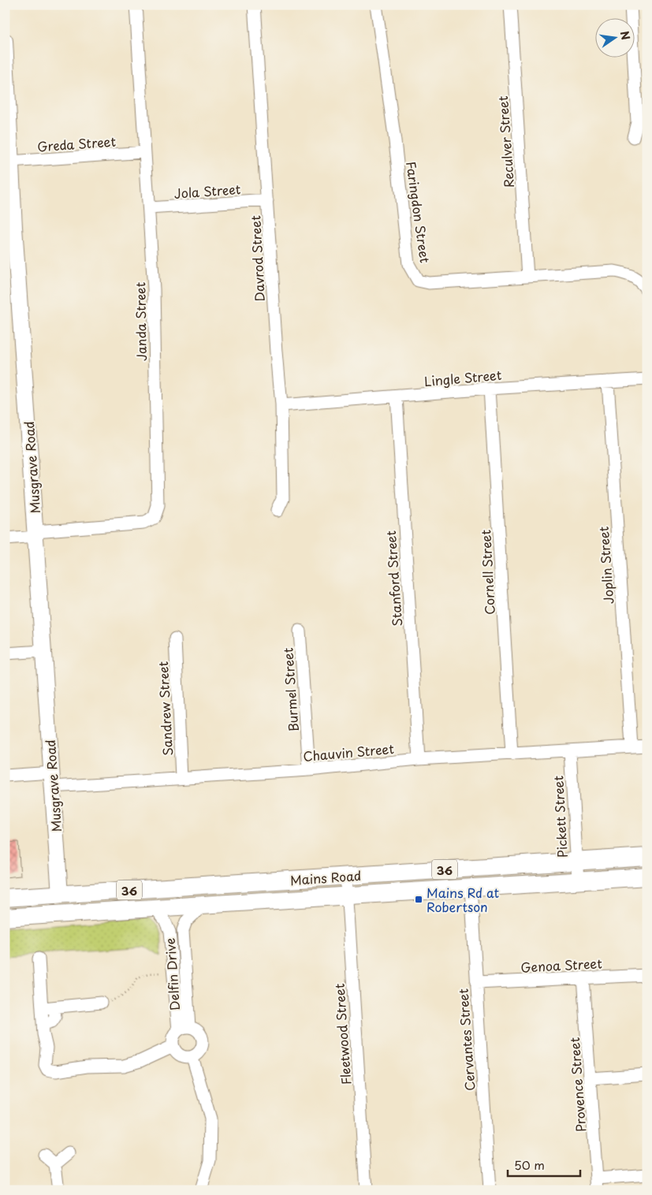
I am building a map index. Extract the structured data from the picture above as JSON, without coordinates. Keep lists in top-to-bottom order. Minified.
{"streets":{"main road":["36","Mains Road"],"street":["Reculver Street","Greda Street","Jola Street","Faringdon Street","Davrod Street","Janda Street","Lingle Street","Musgrave Road","Joplin Street","Cornell Street","Stanford Street","Burmel Street","Sandrew Street","Chauvin Street","Pickett Street","Genoa Street","Delfin Drive","Fleetwood Street","Cervantes Street","Provence Street"]},"crossings":[["Reculver Street","Faringdon Street"],["Greda Street","Janda Street"],["Greda Street","Musgrave Road"],["Jola Street","Davrod Street"],["Jola Street","Janda Street"],["Davrod Street","Lingle Street"],["Janda Street","Musgrave Road"],["Lingle Street","Joplin Street"],["Lingle Street","Cornell Street"],["Lingle Street","Stanford Street"],["Musgrave Road","Chauvin Street"],["Musgrave Road","Mains Road"],["Joplin Street","Chauvin Street"],["Cornell Street","Chauvin Street"],["Stanford Street","Chauvin Street"],["Burmel Street","Chauvin Street"],["Sandrew Street","Chauvin Street"],["Chauvin Street","Pickett Street"],["Pickett Street","Mains Road"],["Mains Road","Delfin Drive"],["Mains Road","Fleetwood Street"],["Mains Road","Cervantes Street"],["Genoa Street","Cervantes Street"],["Genoa Street","Provence Street"]],"places":{"transit":["Mains Rd at Robertson"]},"scale_bar":"50 m","north":"right"}
